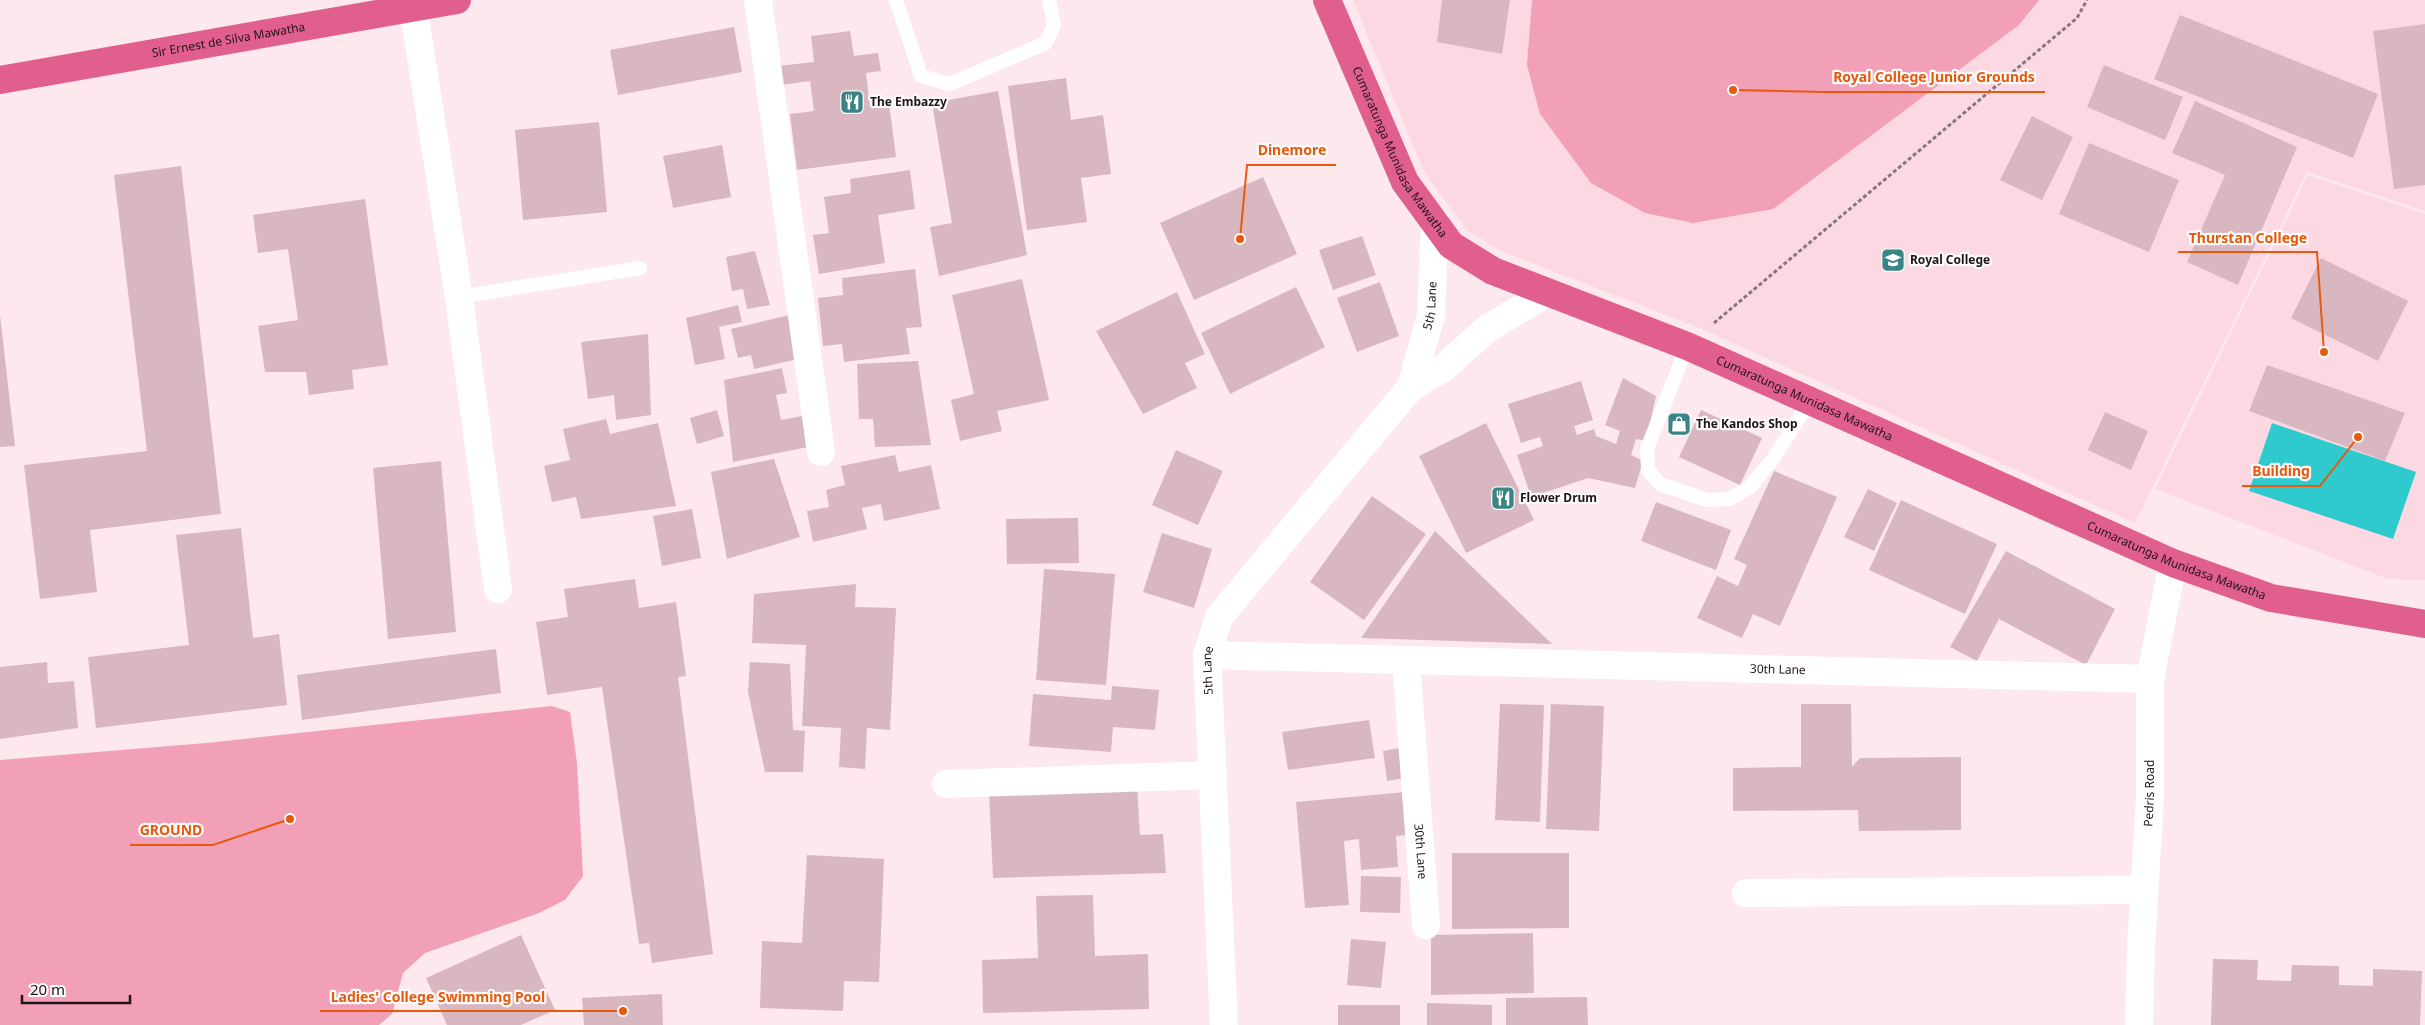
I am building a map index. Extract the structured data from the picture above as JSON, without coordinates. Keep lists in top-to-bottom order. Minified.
{"streets":{"highway":["Sir Ernest de Silva Mawatha","Cumaratunga Munidasa Mawatha"],"street":["5th Lane","30th Lane","Pedris Road"]},"crossings":[["Cumaratunga Munidasa Mawatha","5th Lane"],["Cumaratunga Munidasa Mawatha","Pedris Road"],["5th Lane","30th Lane"],["30th Lane","Pedris Road"]],"places":{"other":["Royal College Junior Grounds","Dinemore","Thurstan College","Building","GROUND","Ladies' College Swimming Pool"],"restaurant":["The Embazzy","Flower Drum"],"school or university":["Royal College"],"shop":["The Kandos Shop"]},"scale_bar":"20 m"}
